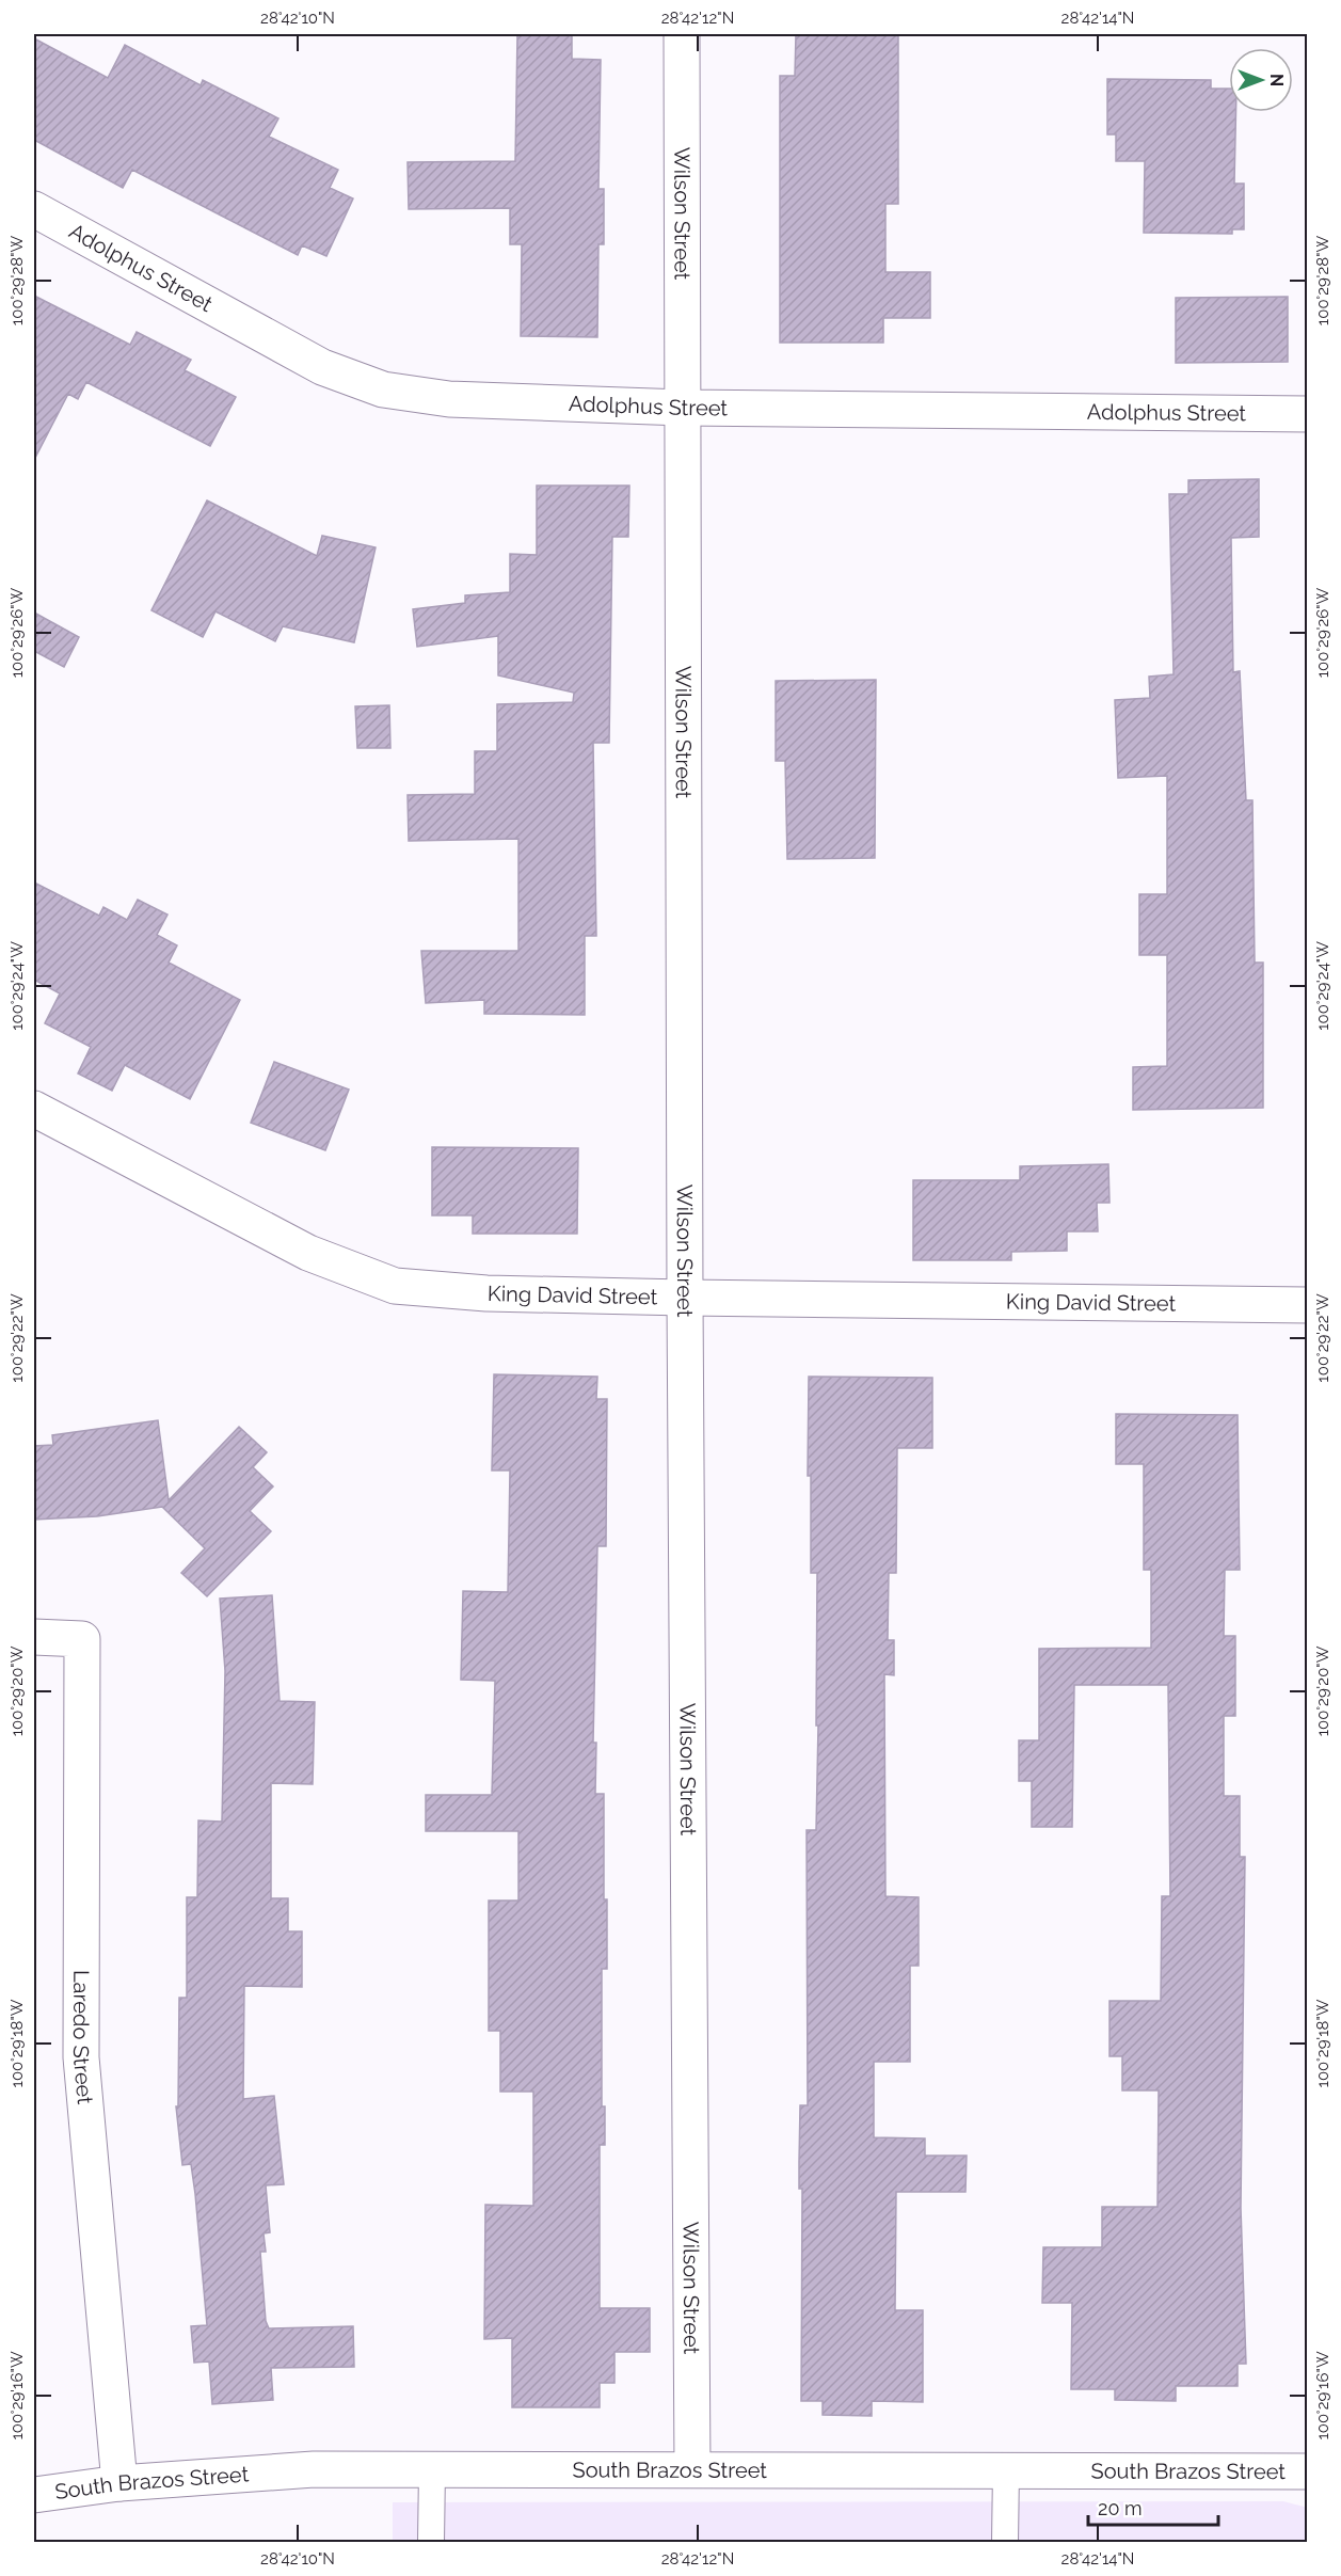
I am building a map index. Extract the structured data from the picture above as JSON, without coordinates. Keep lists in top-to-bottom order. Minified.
{"streets":{"street":["Wilson Street","Adolphus Street","King David Street","Laredo Street","South Brazos Street"]},"crossings":[["Wilson Street","Adolphus Street"],["Wilson Street","King David Street"],["Wilson Street","South Brazos Street"],["Laredo Street","South Brazos Street"]],"scale_bar":"20 m","north":"right","coordinates":["28°42'10\"N","28°42'12\"N","28°42'14\"N","100°29'28\"W","100°29'26\"W","100°29'24\"W","100°29'22\"W","100°29'20\"W","100°29'18\"W","100°29'16\"W"]}
